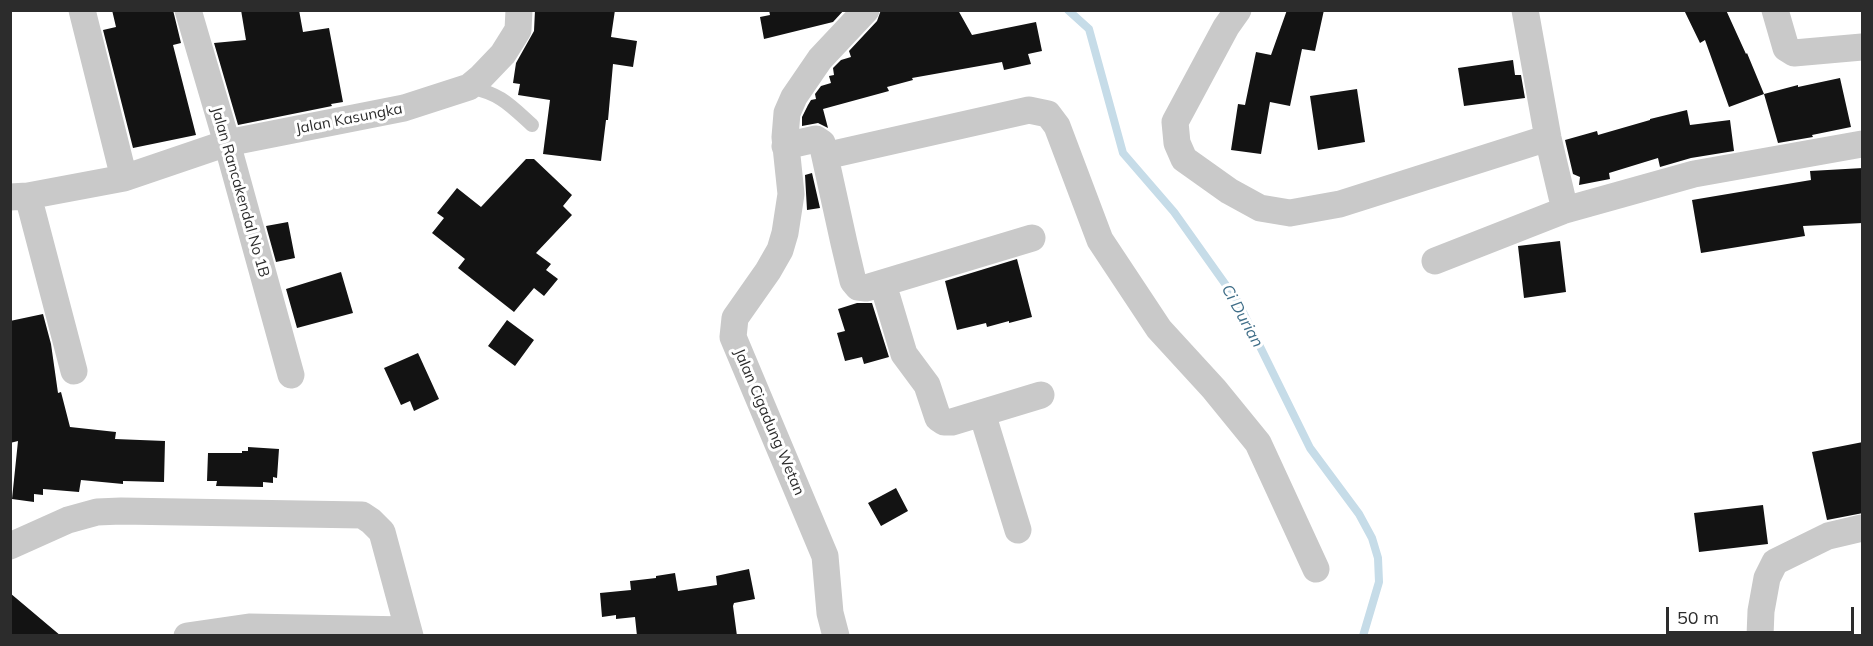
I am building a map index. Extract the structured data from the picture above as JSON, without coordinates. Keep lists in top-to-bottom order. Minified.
{"streets":{"street":["Jalan Kasungka","Jalan Rancakendal No 1B","Jalan Cigadung Wetan"]},"crossings":[["Jalan Kasungka","Jalan Rancakendal No 1B"]],"water":["Ci Durian"],"scale_bar":"50 m"}
